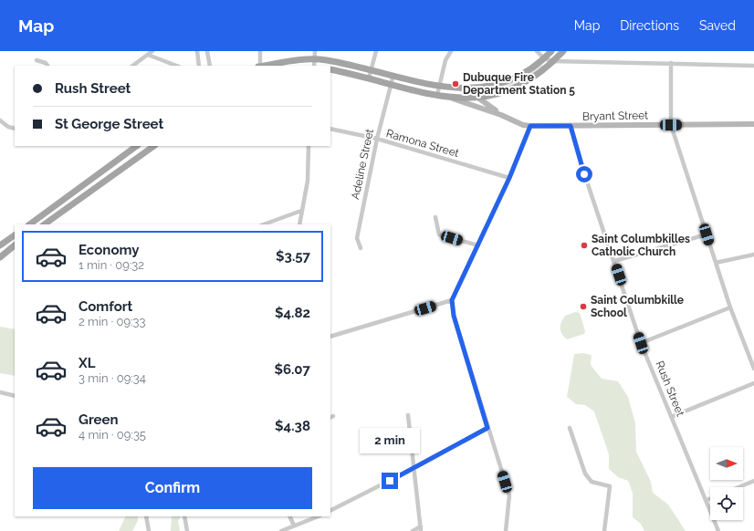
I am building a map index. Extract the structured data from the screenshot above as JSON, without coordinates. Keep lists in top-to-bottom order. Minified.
{"streets":{"main road":["Bryant Street"],"street":["Ramona Street","Adeline Street","Rush Street"]},"crossings":[["Bryant Street","Rush Street"],["Ramona Street","Adeline Street"]],"places":["Dubuque Fire Department Station 5","Saint Columbkilles Catholic Church","Saint Columbkille School"],"north":"right","page":{"header":"Map","nav":["Map","Directions","Saved"],"banner":["Rush Street","St George Street"],"list":[{"name":"Economy","note":"1 min · 09:32","value":"$3.57"},{"name":"Comfort","note":"2 min · 09:33","value":"$4.82"},{"name":"XL","note":"3 min · 09:34","value":"$6.07"},{"name":"Green","note":"4 min · 09:35","value":"$4.38"}],"bubble":"2 min","buttons":"Confirm"}}
